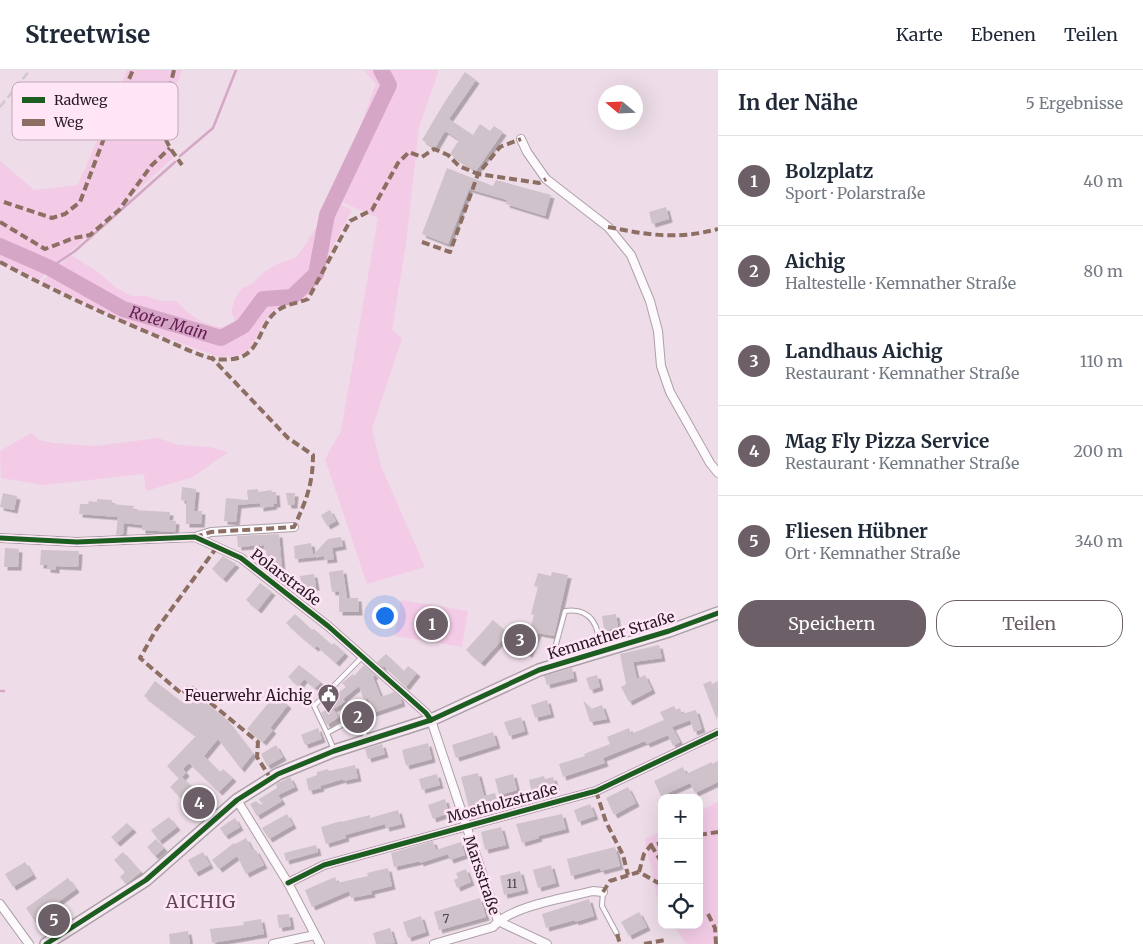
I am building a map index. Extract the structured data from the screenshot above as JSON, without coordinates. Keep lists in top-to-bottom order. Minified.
{"streets":{"main road":["Kemnather Straße"],"street":["Polarstraße","Mostholzstraße","Marsstraße"]},"crossings":[["Polarstraße","Kemnather Straße"],["Polarstraße","Marsstraße"],["Kemnather Straße","Marsstraße"],["Mostholzstraße","Marsstraße"]],"districts":["AICHIG"],"water":["Roter Main"],"places":{"public building":["Feuerwehr Aichig"]},"house_numbers":["11","7"],"legend":["Radweg","Weg"],"north":"left","page":{"header":"Streetwise","nav":["Karte","Ebenen","Teilen"],"heading":["In der Nähe","5 Ergebnisse"],"list":[{"mark":"1","name":"Bolzplatz","note":"Sport · Polarstraße","value":"40 m"},{"mark":"2","name":"Aichig","note":"Haltestelle · Kemnather Straße","value":"80 m"},{"mark":"3","name":"Landhaus Aichig","note":"Restaurant · Kemnather Straße","value":"110 m"},{"mark":"4","name":"Mag Fly Pizza Service","note":"Restaurant · Kemnather Straße","value":"200 m"},{"mark":"5","name":"Fliesen Hübner","note":"Ort · Kemnather Straße","value":"340 m"}],"buttons":["Speichern","Teilen"],"pins":["1","3","2","4","5"],"map_buttons":["+","−"]}}
